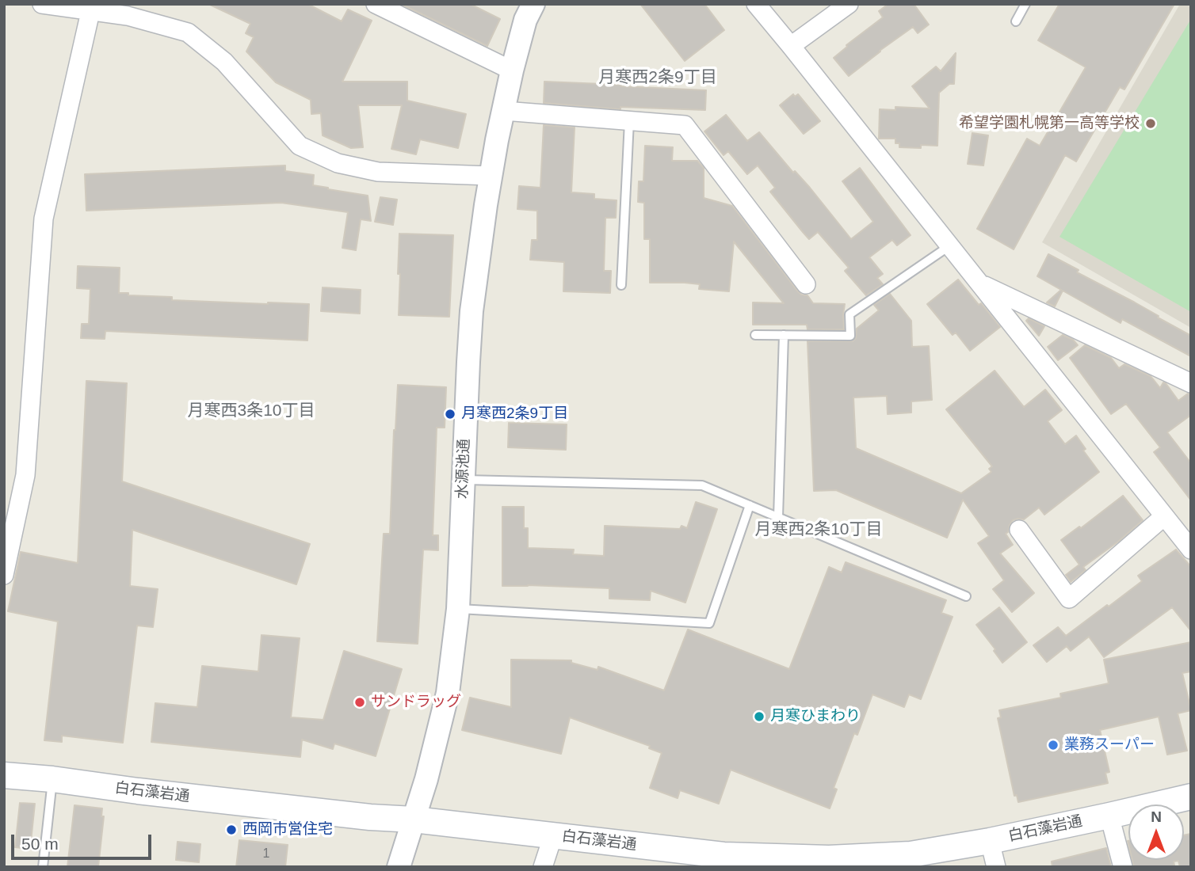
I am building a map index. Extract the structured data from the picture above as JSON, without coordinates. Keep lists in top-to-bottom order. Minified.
{"streets":{"main road":["白石藻岩通"],"street":["水源池通"]},"crossings":[["水源池通","白石藻岩通"]],"districts":["月寒西2条9丁目","月寒西3条10丁目","月寒西2条10丁目"],"places":["希望学園札幌第一高等学校","月寒西2条9丁目","サンドラッグ","月寒ひまわり","業務スーパー","西岡市営住宅"],"house_numbers":["1"],"scale_bar":"50 m","north":"top"}
